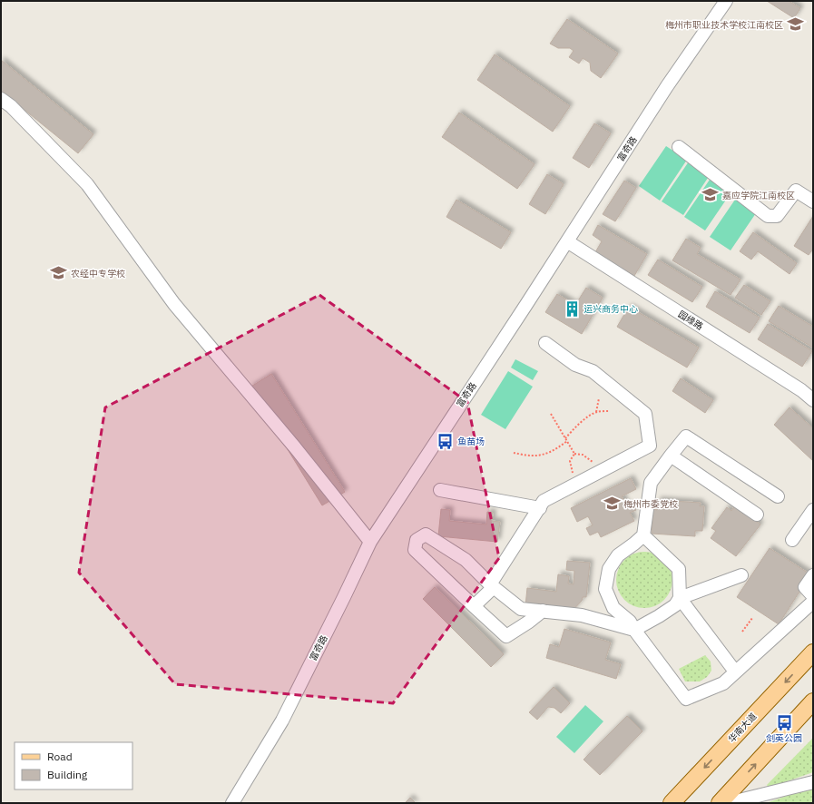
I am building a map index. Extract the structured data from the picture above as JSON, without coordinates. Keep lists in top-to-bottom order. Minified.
{"streets":{"main road":["华南大道"],"street":["富奇路","园缘路"]},"crossings":[["富奇路","园缘路"]],"places":{"school or university":["梅州市职业技术学校江南校区","嘉应学院江南校区","农经中专学校","梅州市委党校"],"building":["运兴商务中心"],"bus stop":["鱼苗场","剑英公园"]},"legend":["Road","Building"]}
